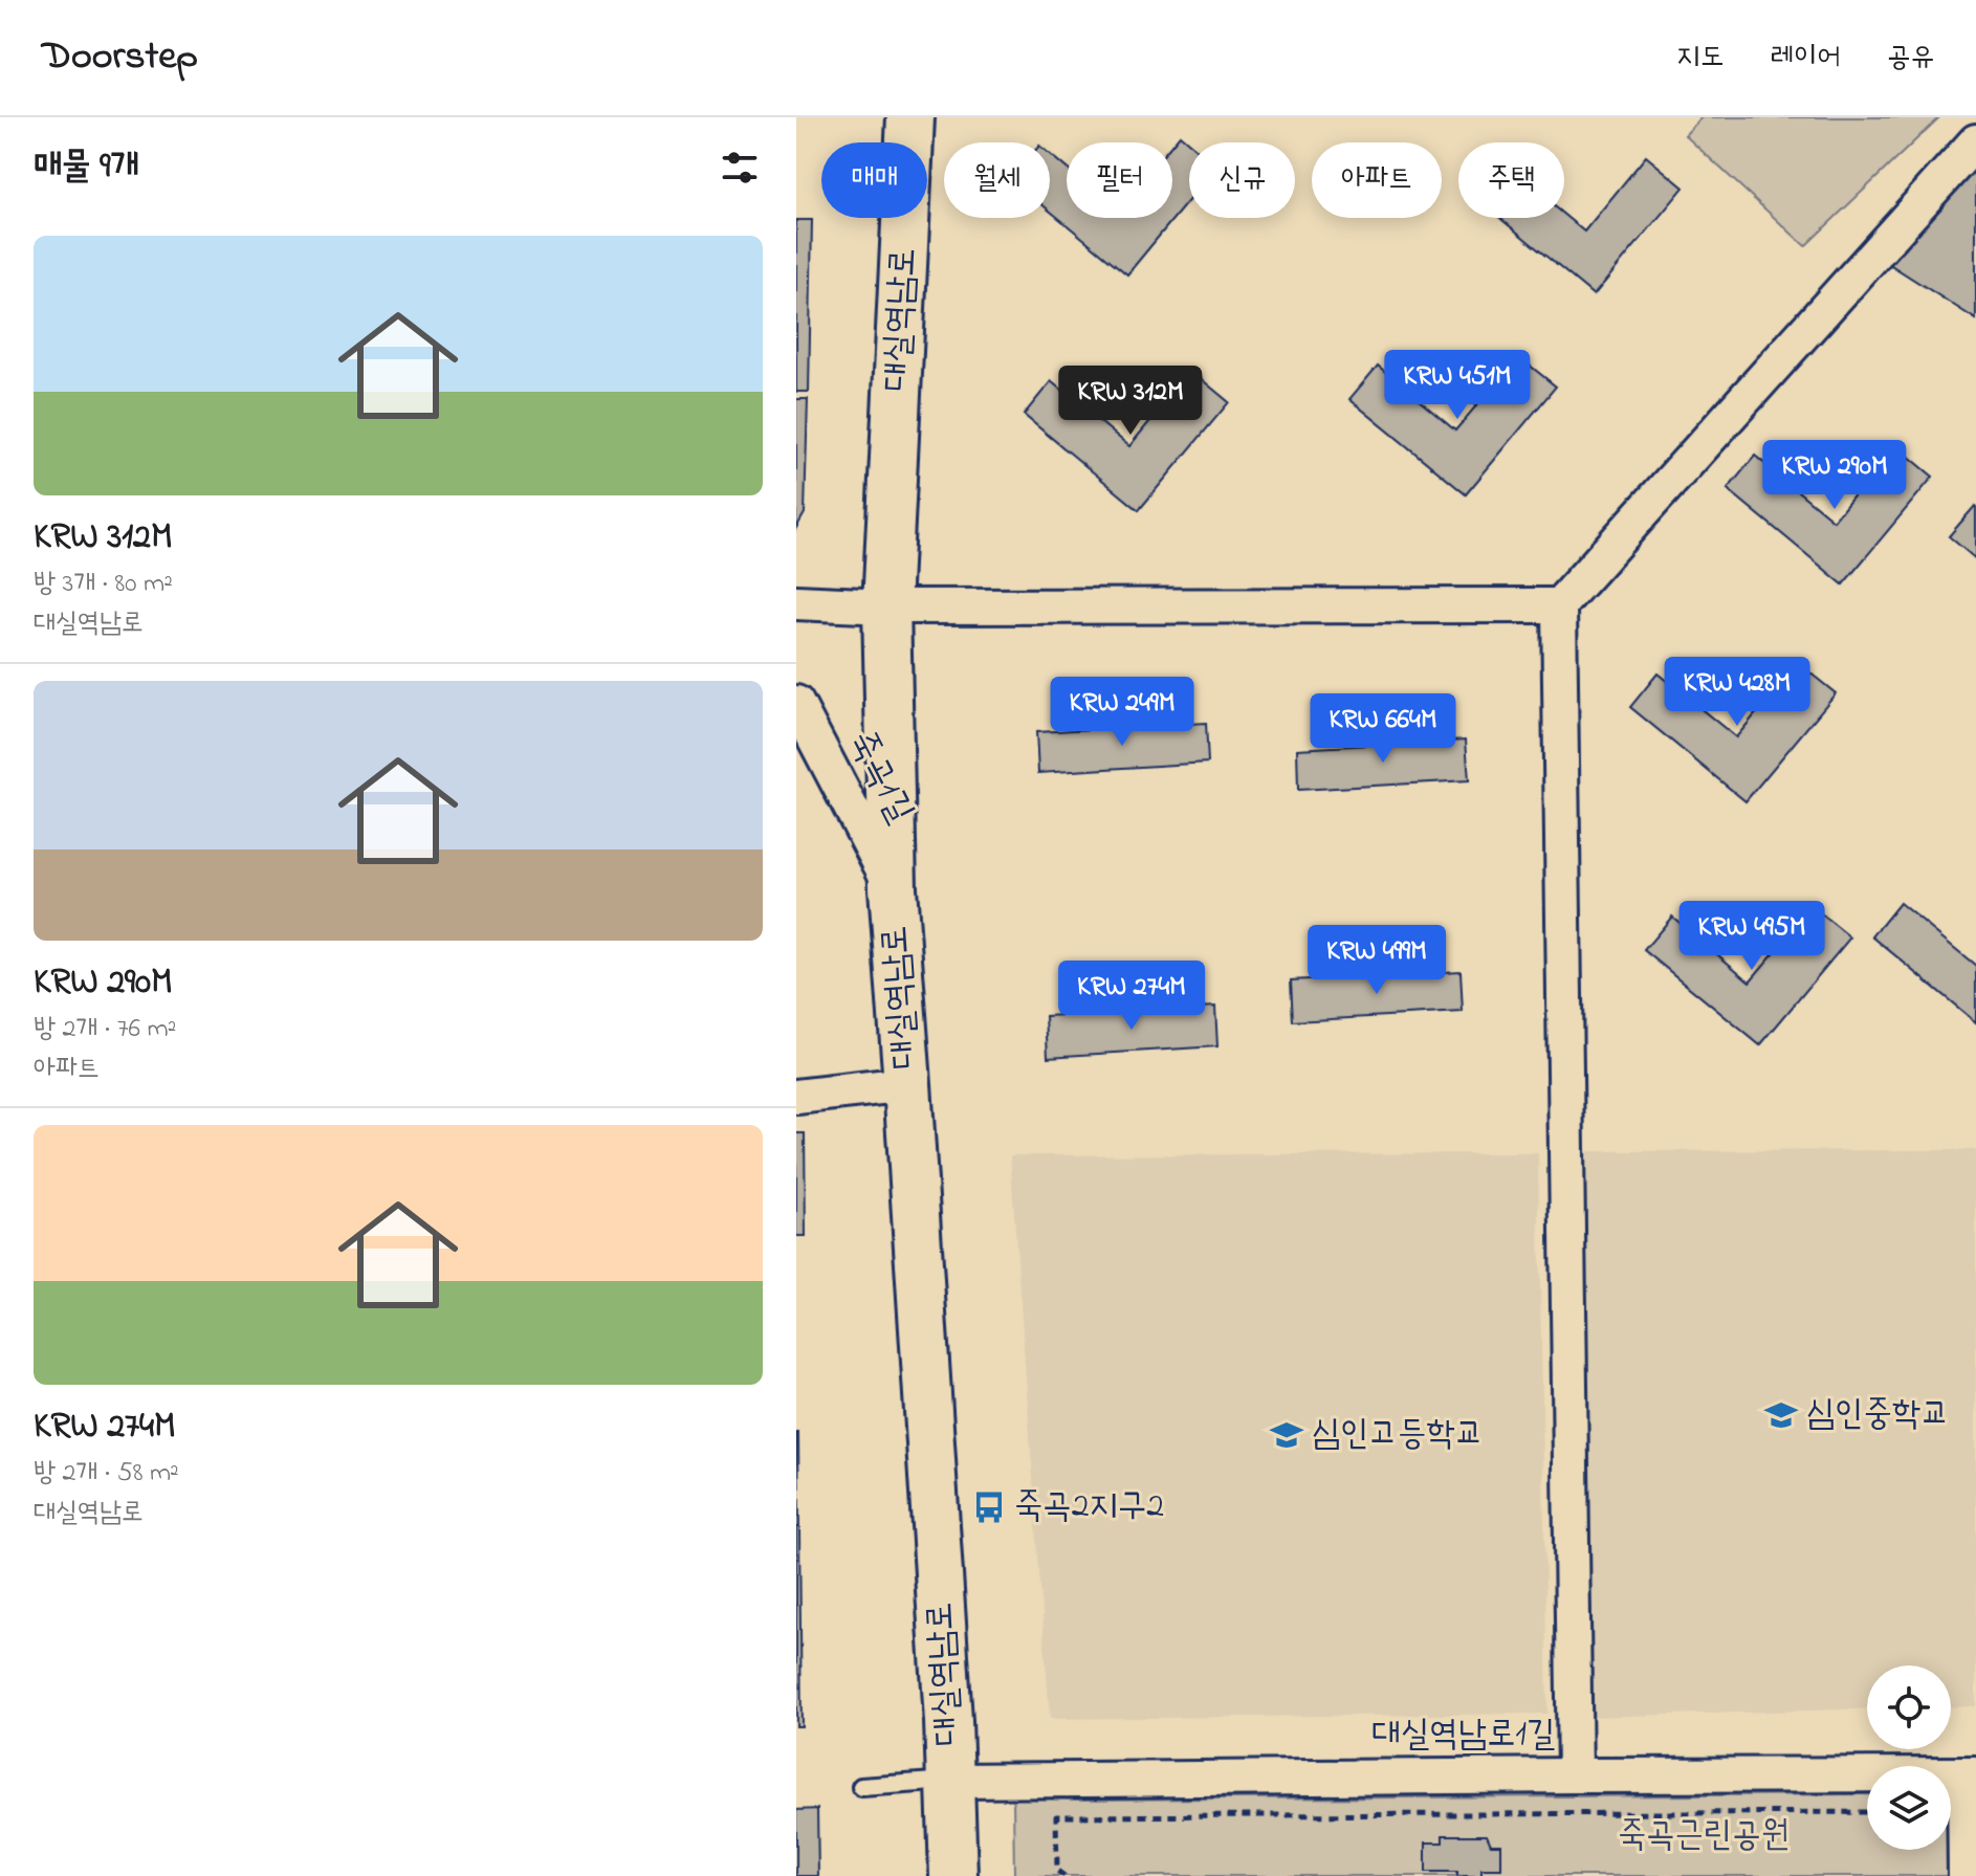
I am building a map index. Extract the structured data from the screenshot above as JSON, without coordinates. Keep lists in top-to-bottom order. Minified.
{"streets":{"street":["대실역남로","죽곡1길","대실역남로1길"]},"crossings":[["대실역남로","죽곡1길"],["대실역남로","대실역남로1길"]],"parks":["죽곡근린공원"],"places":{"school or university":["심인중학교","심인고등학교"],"bus stop":["죽곡2지구2"]},"page":{"header":"Doorstep","nav":["지도","레이어","공유"],"heading":"매물 9개","chip":["매매","월세","필터","신규","아파트","주택"],"list":[{"name":"KRW 312M","note":"방 3개 · 80 m² · 대실역남로"},{"name":"KRW 290M","note":"방 2개 · 76 m² · 아파트"},{"name":"KRW 274M","note":"방 2개 · 58 m² · 대실역남로"}],"price":["KRW 451M","KRW 312M","KRW 290M","KRW 428M","KRW 249M","KRW 664M","KRW 495M","KRW 499M","KRW 274M"]}}
